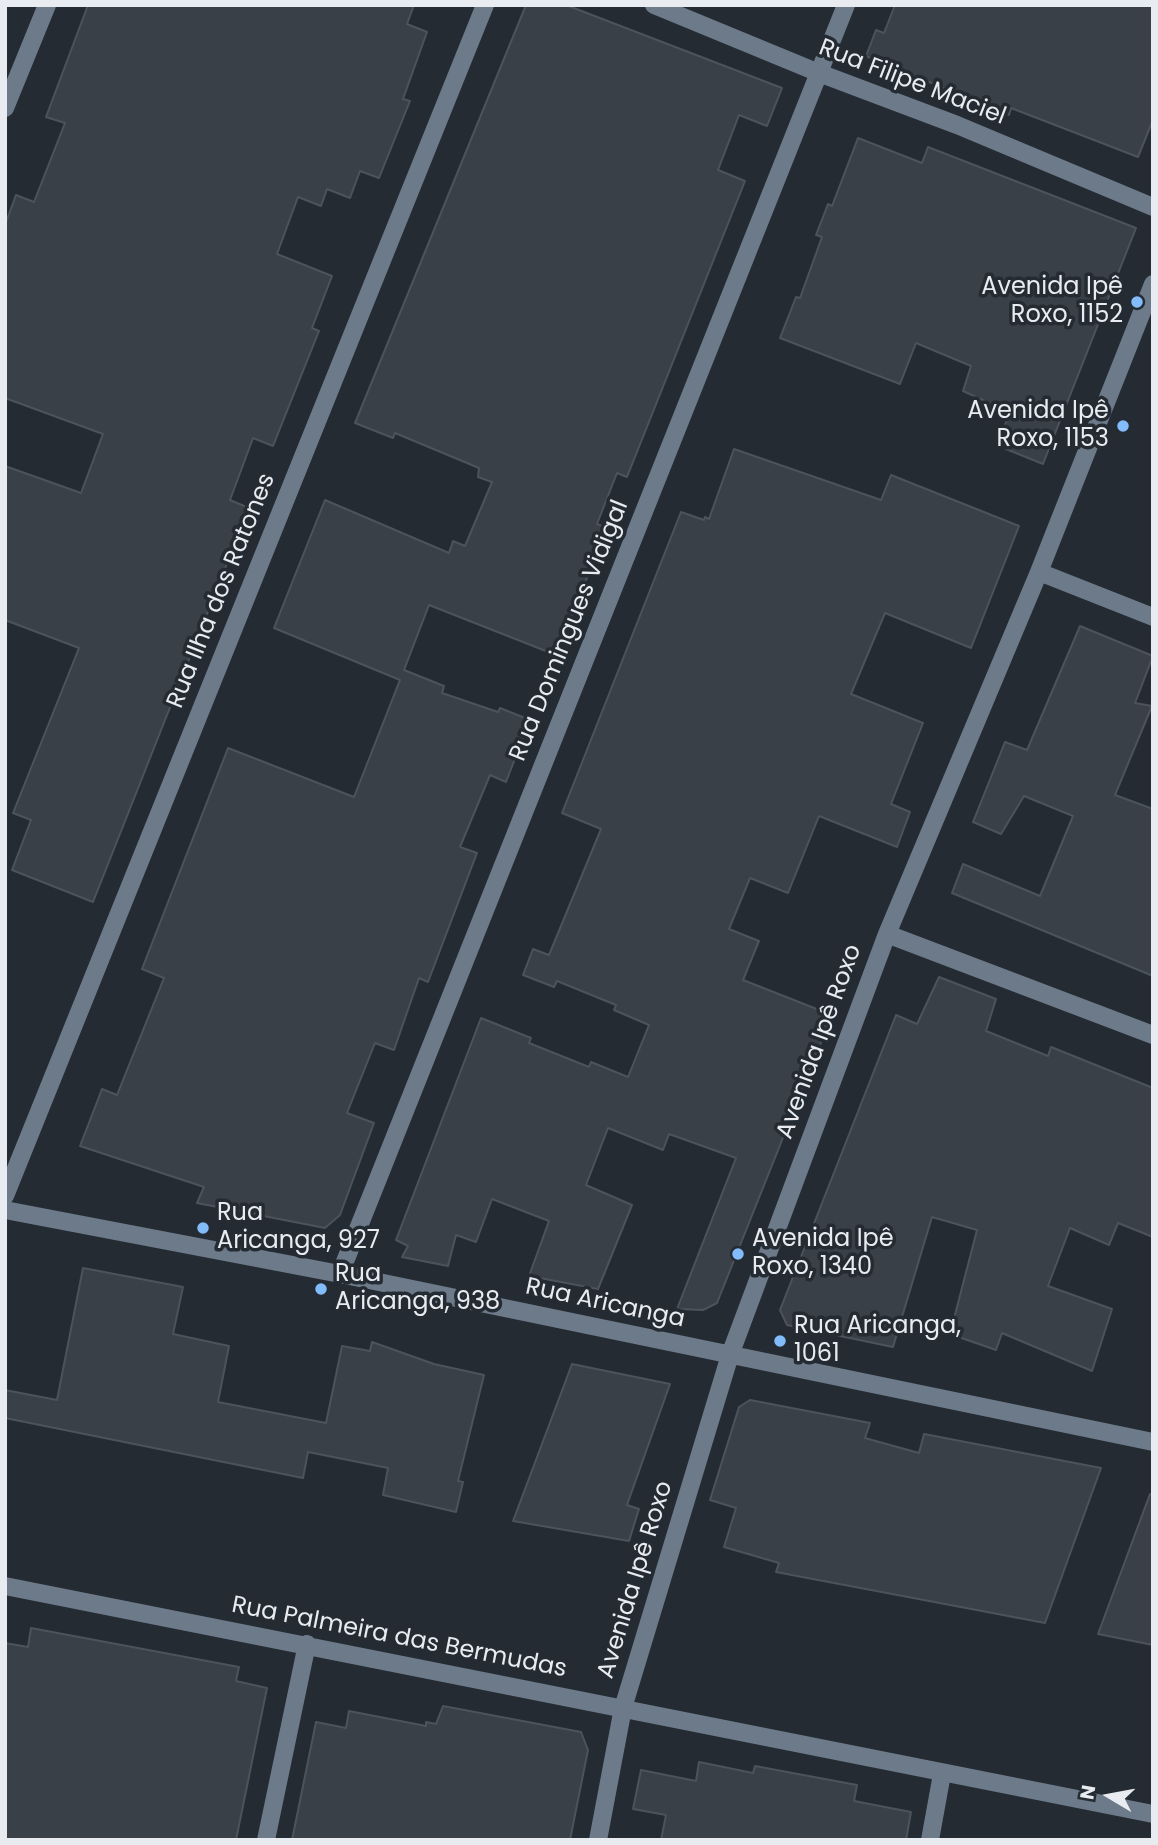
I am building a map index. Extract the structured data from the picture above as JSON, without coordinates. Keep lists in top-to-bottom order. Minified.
{"streets":{"street":["Rua Filipe Maciel","Rua Ilha dos Ratones","Rua Domingues Vidigal","Avenida Ipê Roxo","Rua Aricanga","Rua Palmeira das Bermudas"]},"crossings":[["Rua Filipe Maciel","Rua Domingues Vidigal"],["Rua Domingues Vidigal","Rua Aricanga"],["Avenida Ipê Roxo","Rua Aricanga"],["Avenida Ipê Roxo","Rua Palmeira das Bermudas"]],"places":["Avenida Ipê Roxo, 1152","Avenida Ipê Roxo, 1153","Rua Aricanga, 927","Avenida Ipê Roxo, 1340","Rua Aricanga, 938","Rua Aricanga, 1061"],"north":"left"}
